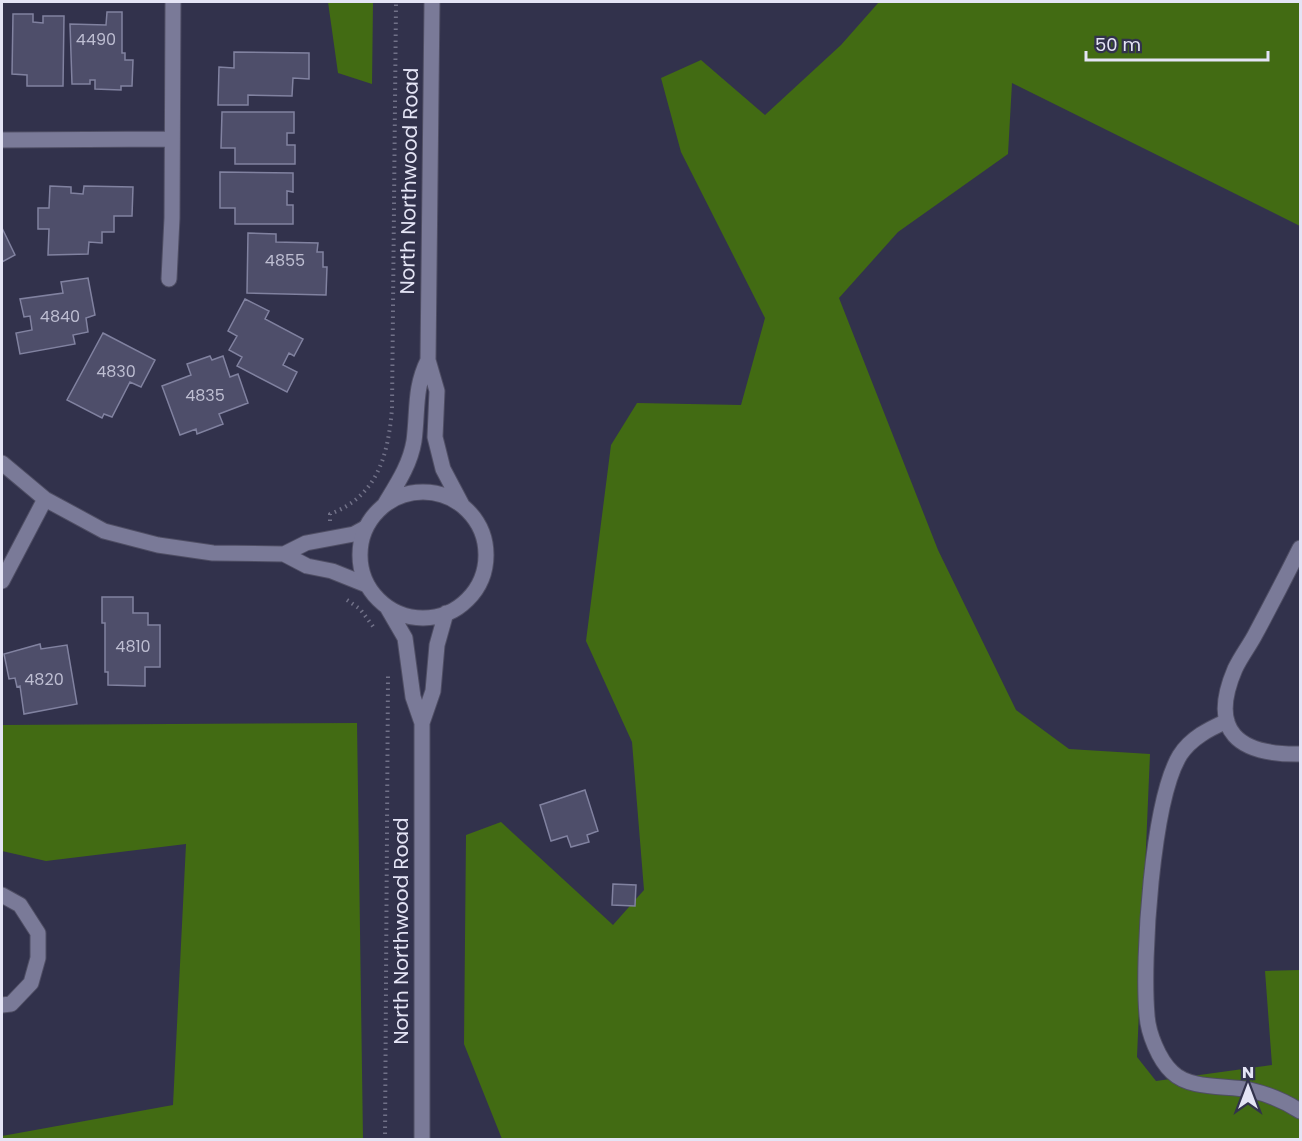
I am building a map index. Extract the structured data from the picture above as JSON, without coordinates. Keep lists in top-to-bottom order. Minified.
{"streets":{"street":["North Northwood Road"]},"house_numbers":["4490","4855","4840","4830","4835","4810","4820"],"scale_bar":"50 m","north":"top"}
